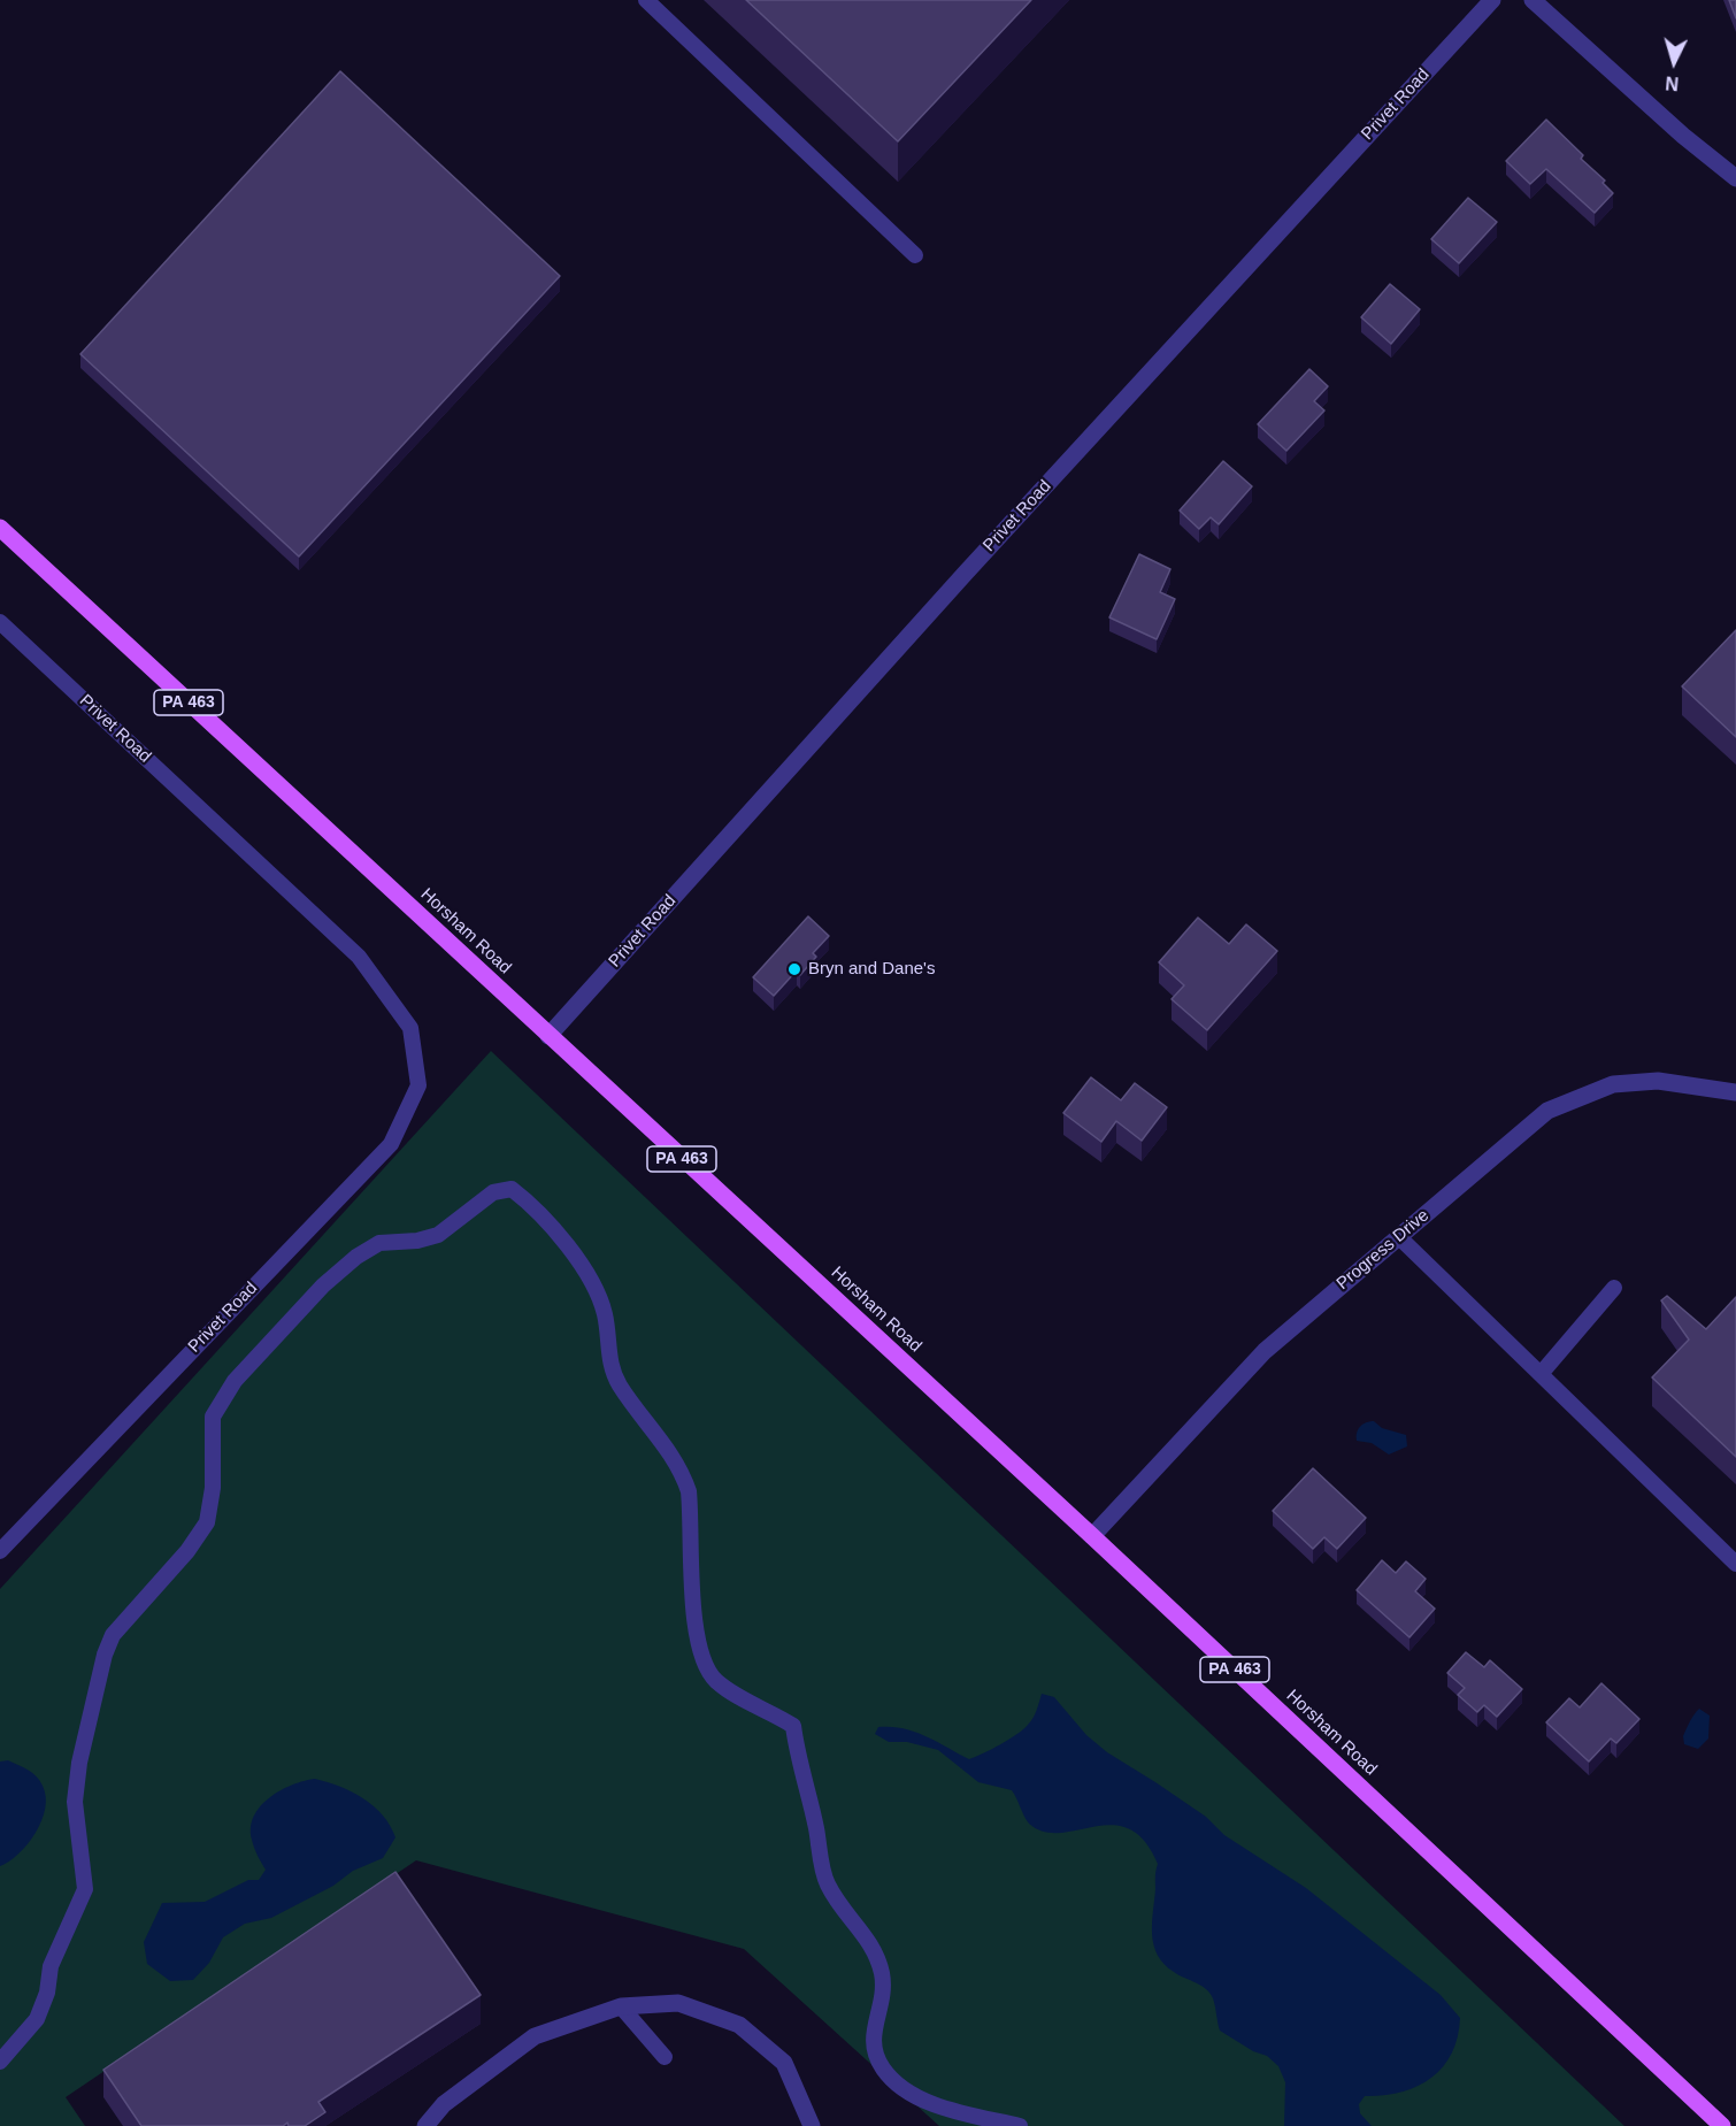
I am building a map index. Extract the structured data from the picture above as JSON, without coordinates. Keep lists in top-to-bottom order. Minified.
{"streets":{"main road":["PA 463","Horsham Road"],"street":["Privet Road","Progress Drive"]},"crossings":[["Privet Road","Horsham Road"],["Horsham Road","Progress Drive"]],"places":["Bryn and Dane's"],"north":"bottom"}
